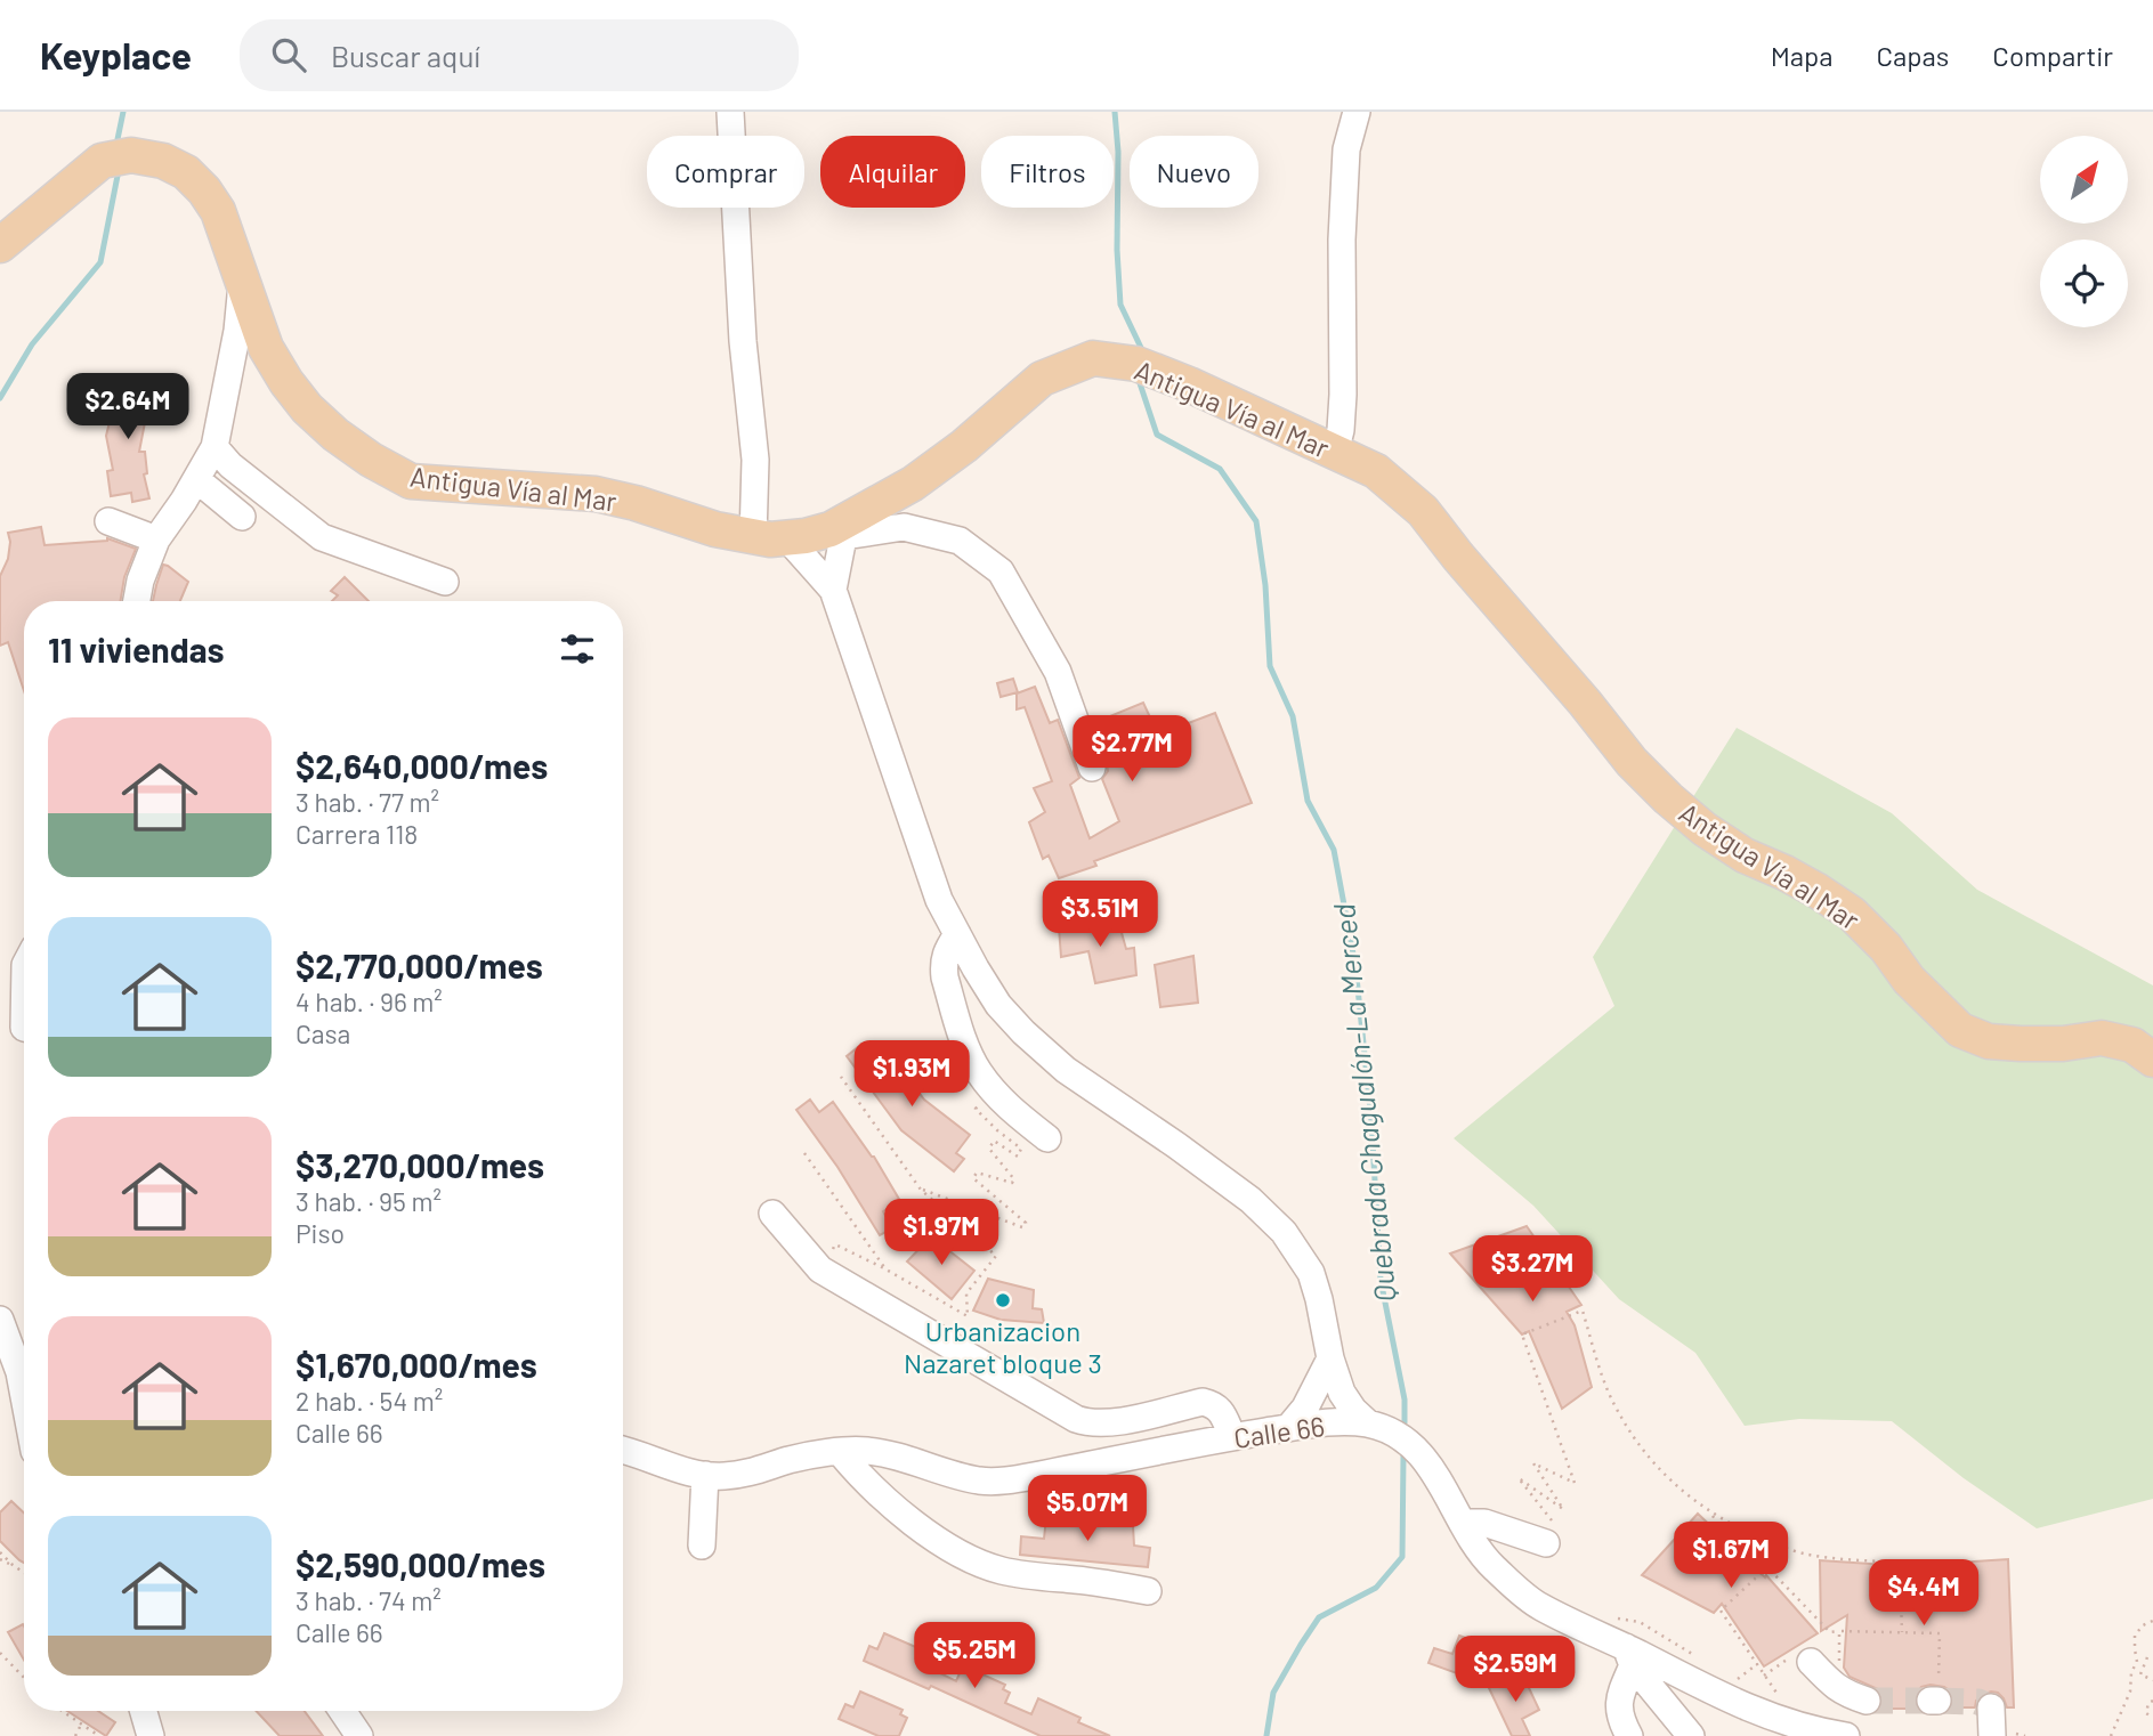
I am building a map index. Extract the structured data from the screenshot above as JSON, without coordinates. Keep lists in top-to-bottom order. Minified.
{"streets":{"main road":["Antigua Vía al Mar"],"street":["Calle 66"]},"water":["Quebrada Chagualón-La Merced"],"places":["Urbanizacion Nazaret bloque 3"],"north":"top right","page":{"header":"Keyplace","search":"Buscar aquí","nav":["Mapa","Capas","Compartir"],"chip":["Comprar","Alquilar","Filtros","Nuevo"],"price":["$2.64M","$2.77M","$3.51M","$1.93M","$1.97M","$3.27M","$5.07M","$1.67M","$4.4M","$5.25M","$2.59M"],"heading":"11 viviendas","list":[{"name":"$2,640,000/mes","note":"3 hab. · 77 m² · Carrera 118"},{"name":"$2,770,000/mes","note":"4 hab. · 96 m² · Casa"},{"name":"$3,270,000/mes","note":"3 hab. · 95 m² · Piso"},{"name":"$1,670,000/mes","note":"2 hab. · 54 m² · Calle 66"},{"name":"$2,590,000/mes","note":"3 hab. · 74 m² · Calle 66"}]}}
